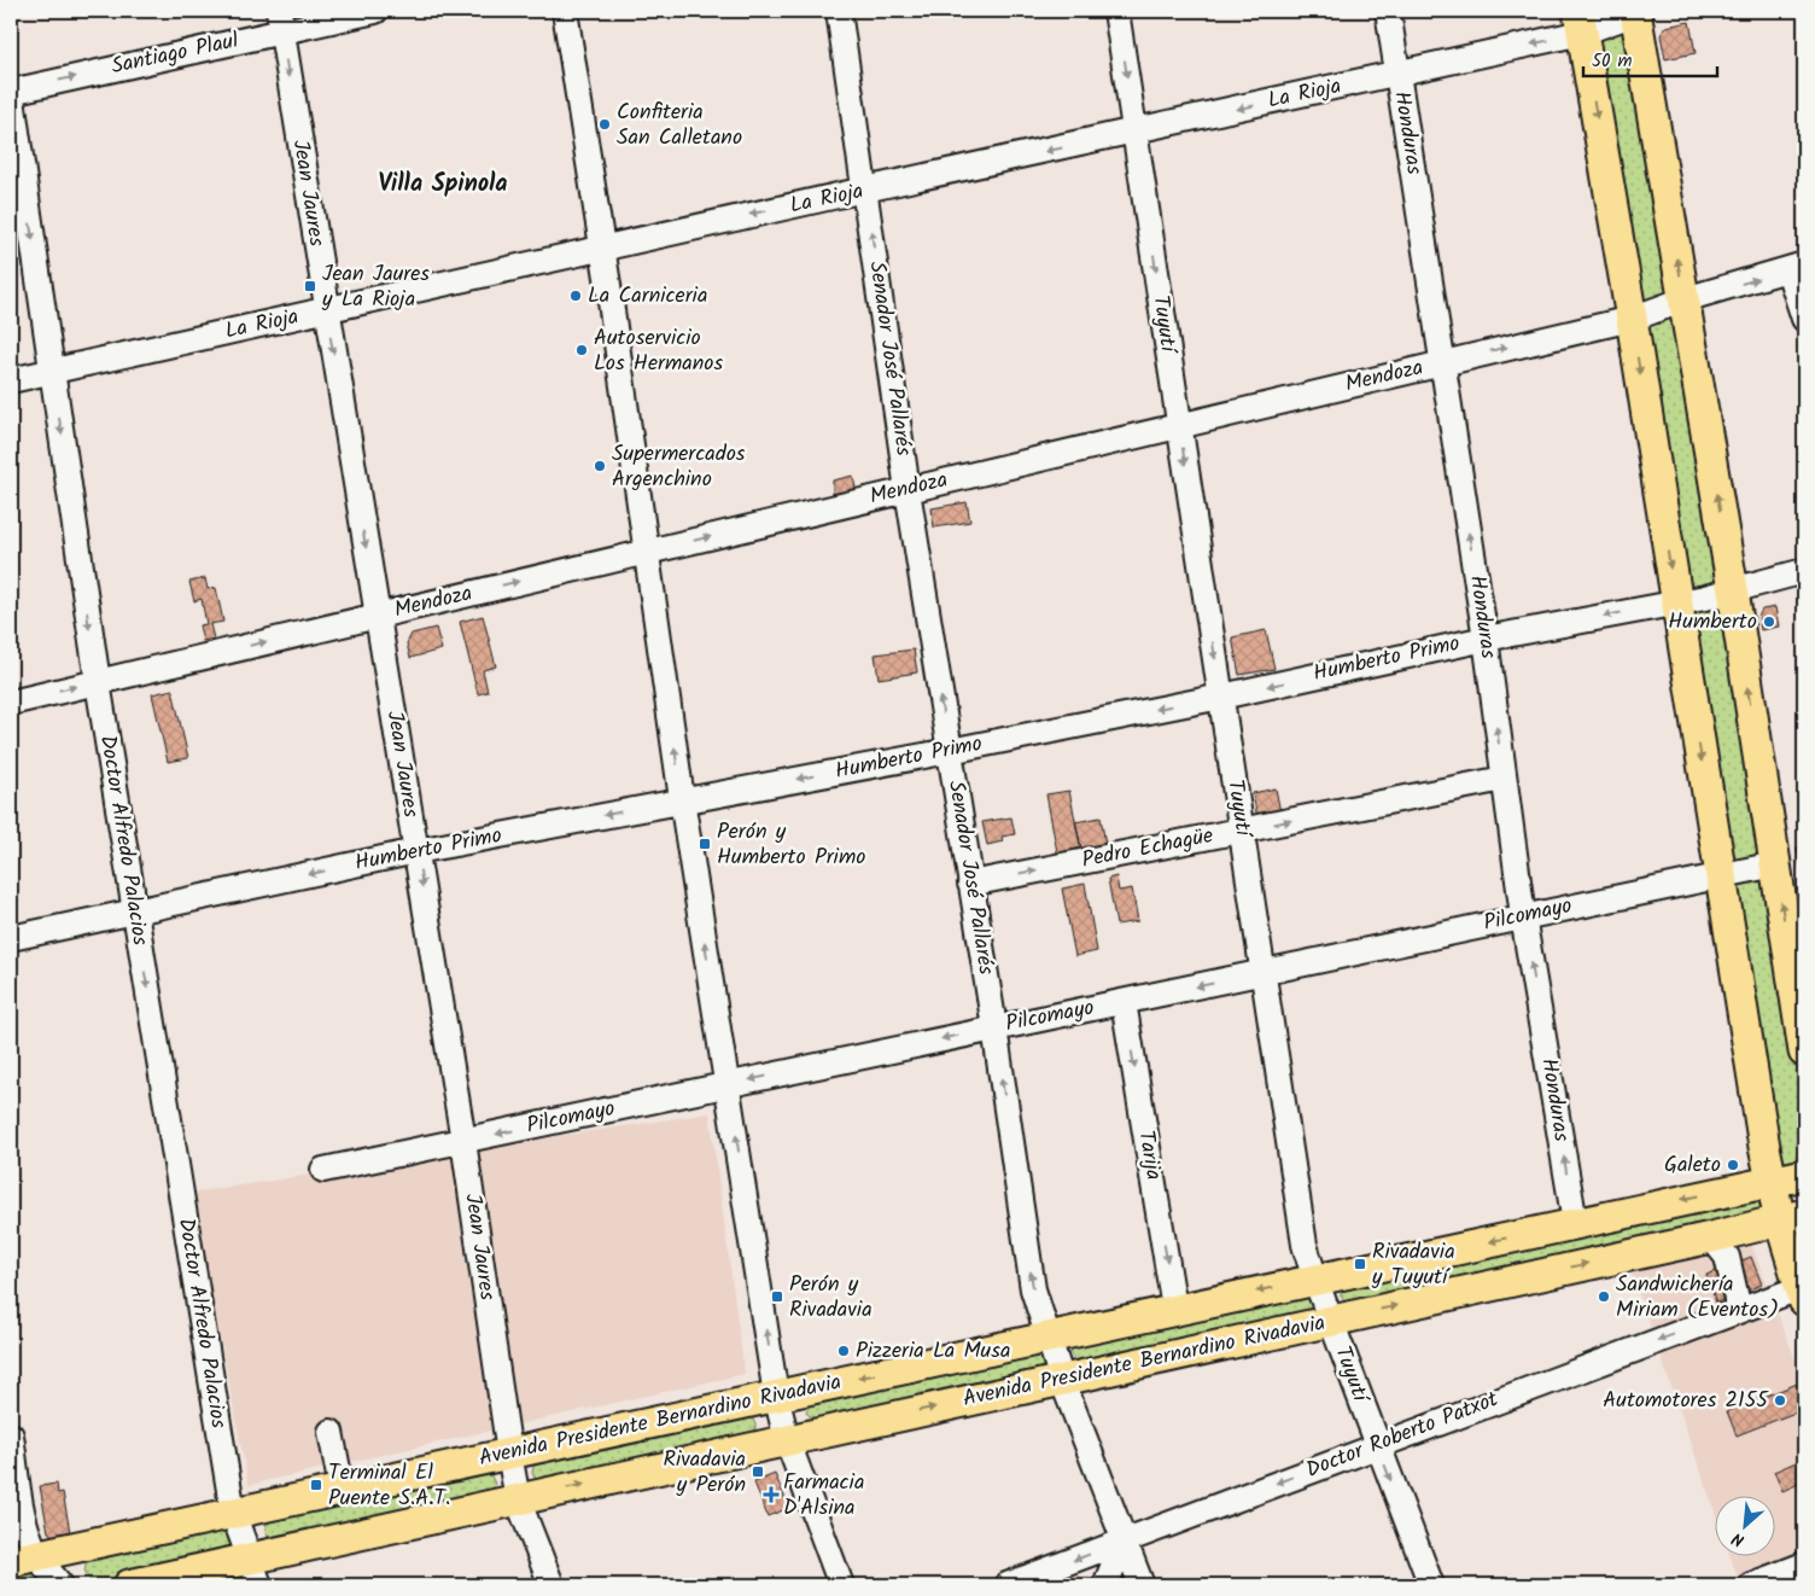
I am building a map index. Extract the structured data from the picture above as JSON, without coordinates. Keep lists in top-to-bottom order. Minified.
{"streets":{"main road":["Avenida Presidente Bernardino Rivadavia"],"street":["Santiago Plaul","La Rioja","Honduras","Jean Jaures","Tuyutí","Senador José Pallarés","Mendoza","Humberto Primo","Doctor Alfredo Palacios","Pedro Echagüe","Pilcomayo","Tarija","Doctor Roberto Patxot"]},"crossings":[["Santiago Plaul","Jean Jaures"],["Santiago Plaul","Doctor Alfredo Palacios"],["La Rioja","Honduras"],["La Rioja","Jean Jaures"],["La Rioja","Tuyutí"],["La Rioja","Senador José Pallarés"],["La Rioja","Doctor Alfredo Palacios"],["Honduras","Mendoza"],["Honduras","Humberto Primo"],["Honduras","Pedro Echagüe"],["Honduras","Pilcomayo"],["Honduras","Avenida Presidente Bernardino Rivadavia"],["Jean Jaures","Mendoza"],["Jean Jaures","Humberto Primo"],["Jean Jaures","Pilcomayo"],["Jean Jaures","Avenida Presidente Bernardino Rivadavia"],["Tuyutí","Mendoza"],["Tuyutí","Humberto Primo"],["Tuyutí","Pedro Echagüe"],["Tuyutí","Pilcomayo"],["Tuyutí","Avenida Presidente Bernardino Rivadavia"],["Tuyutí","Doctor Roberto Patxot"],["Senador José Pallarés","Mendoza"],["Senador José Pallarés","Humberto Primo"],["Senador José Pallarés","Pedro Echagüe"],["Senador José Pallarés","Pilcomayo"],["Senador José Pallarés","Avenida Presidente Bernardino Rivadavia"],["Senador José Pallarés","Doctor Roberto Patxot"],["Mendoza","Doctor Alfredo Palacios"],["Humberto Primo","Doctor Alfredo Palacios"],["Doctor Alfredo Palacios","Avenida Presidente Bernardino Rivadavia"],["Pilcomayo","Tarija"],["Tarija","Avenida Presidente Bernardino Rivadavia"]],"one_way":["Santiago Plaul","La Rioja","Honduras","Jean Jaures","Tuyutí","Senador José Pallarés","Mendoza","Humberto Primo","Doctor Alfredo Palacios","Pedro Echagüe","Pilcomayo","Tarija","Doctor Roberto Patxot"],"districts":["Villa Spinola"],"places":{"other":["Confiteria San Calletano","La Carniceria","Autoservicio Los Hermanos","Supermercados Argenchino","Humberto","Galeto","Sandwichería Miriam (Eventos)","Pizzeria La Musa","Automotores 2155"],"transit":["Jean Jaures y La Rioja","Perón y Humberto Primo","Rivadavia y Tuyutí","Perón y Rivadavia","Rivadavia y Perón","Terminal El Puente S.A.T."],"health":["Farmacia D'Alsina"]},"scale_bar":"50 m","north":"bottom left"}
